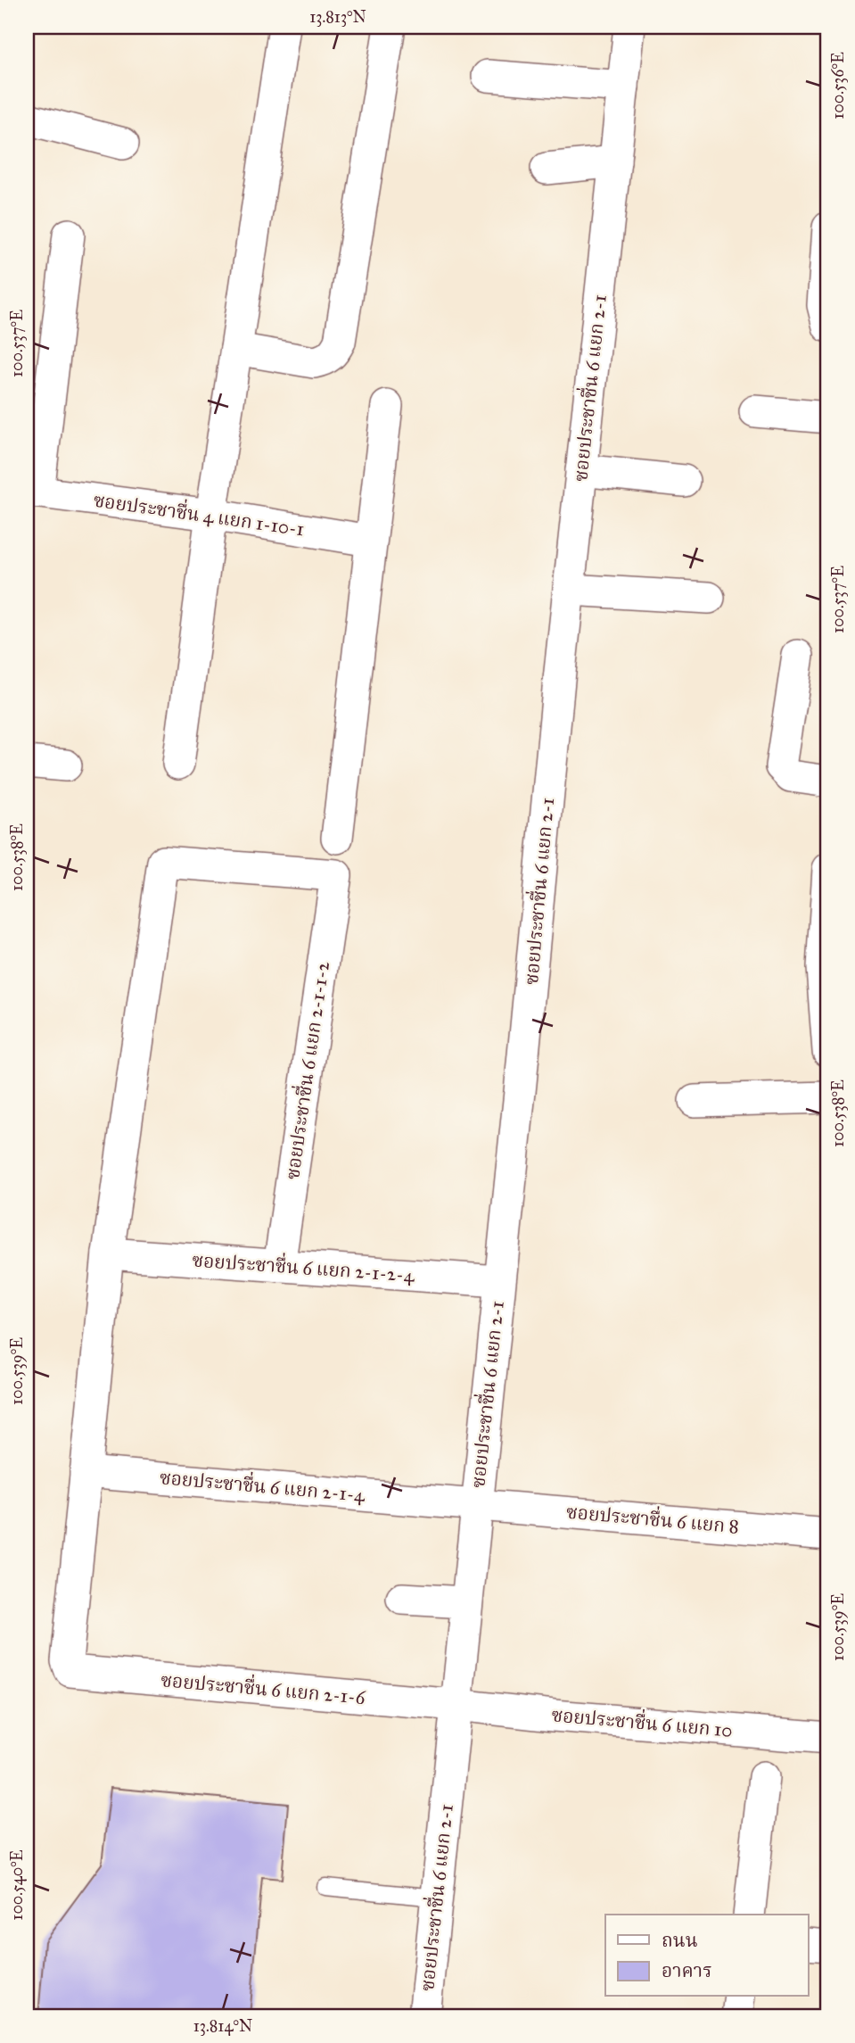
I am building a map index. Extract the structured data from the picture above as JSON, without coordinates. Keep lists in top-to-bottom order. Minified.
{"streets":{"street":["ซอยประชาชื่น 6 แยก 2-1","ซอยประชาชื่น 4 แยก 1-10-1","ซอยประชาชื่น 6 แยก 2-1-1-2","ซอยประชาชื่น 6 แยก 2-1-2-4","ซอยประชาชื่น 6 แยก 2-1-4","ซอยประชาชื่น 6 แยก 8","ซอยประชาชื่น 6 แยก 2-1-6","ซอยประชาชื่น 6 แยก 10"]},"crossings":[["ซอยประชาชื่น 6 แยก 2-1","ซอยประชาชื่น 6 แยก 2-1-2-4"],["ซอยประชาชื่น 6 แยก 2-1","ซอยประชาชื่น 6 แยก 2-1-4"],["ซอยประชาชื่น 6 แยก 2-1","ซอยประชาชื่น 6 แยก 8"],["ซอยประชาชื่น 6 แยก 2-1","ซอยประชาชื่น 6 แยก 2-1-6"],["ซอยประชาชื่น 6 แยก 2-1","ซอยประชาชื่น 6 แยก 10"],["ซอยประชาชื่น 6 แยก 2-1-1-2","ซอยประชาชื่น 6 แยก 2-1-2-4"],["ซอยประชาชื่น 6 แยก 2-1-4","ซอยประชาชื่น 6 แยก 8"],["ซอยประชาชื่น 6 แยก 2-1-4","ซอยประชาชื่น 6 แยก 2-1-6"],["ซอยประชาชื่น 6 แยก 2-1-6","ซอยประชาชื่น 6 แยก 10"]],"legend":["ถนน","อาคาร"],"coordinates":["13.813°N","100.536°E","100.537°E","100.538°E","100.539°E","100.540°E","13.814°N"]}
